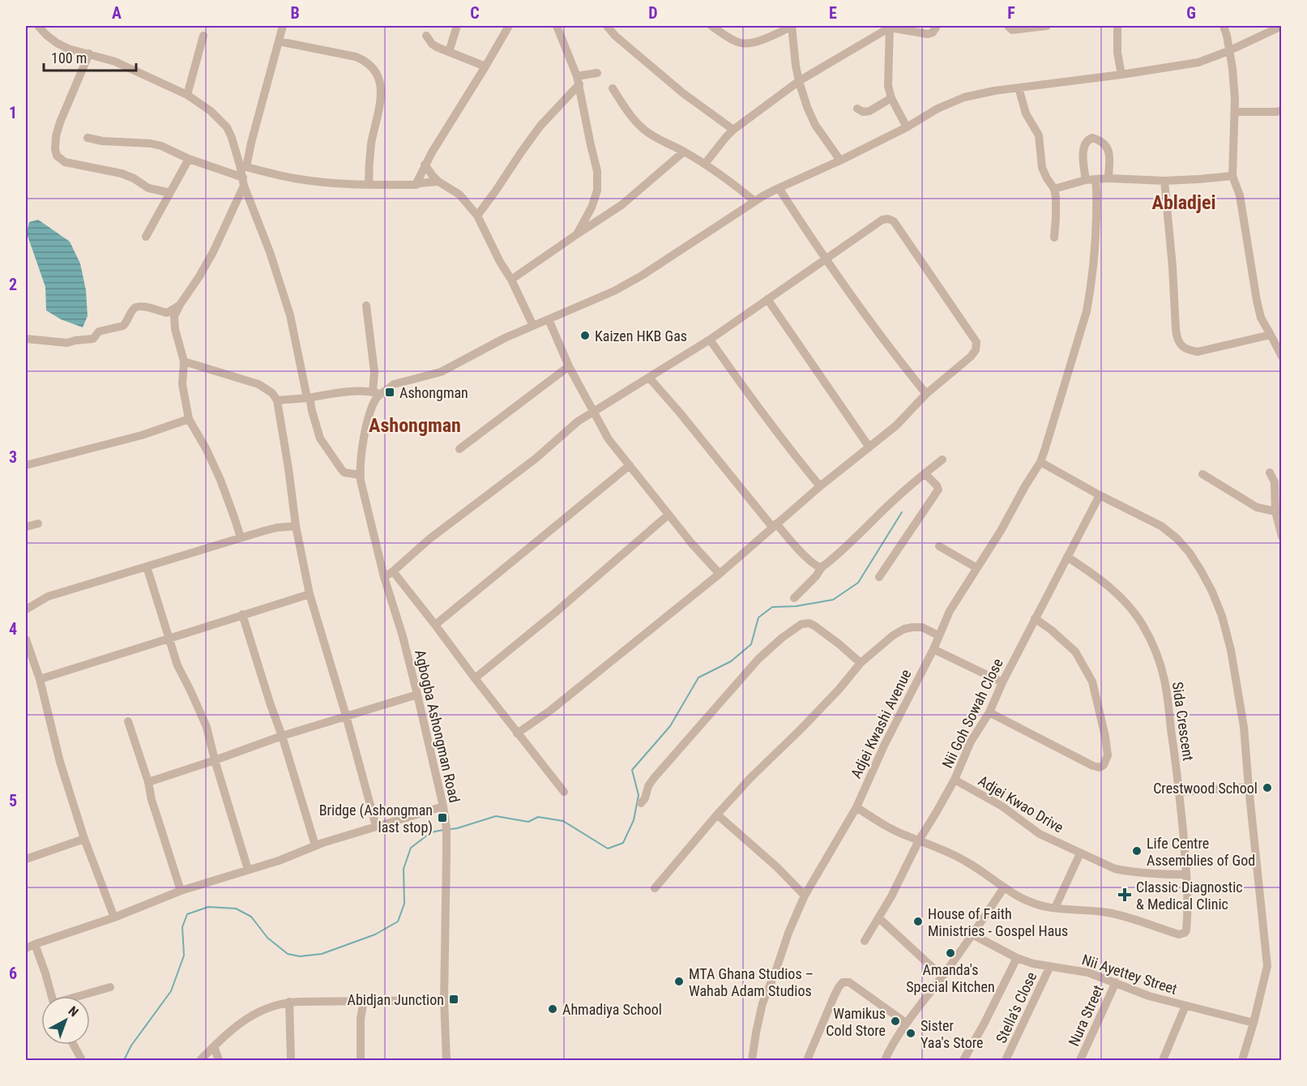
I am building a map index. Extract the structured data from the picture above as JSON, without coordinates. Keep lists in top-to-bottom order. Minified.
{"streets":{"street":["Nii Goh Sowah Close","Sida Crescent","Adjei Kwashi Avenue","Agbogba Ashongman Road","Adjei Kwao Drive","Nii Ayettey Street","Stella's Close","Nura Street"]},"crossings":[["Nii Goh Sowah Close","Sida Crescent"],["Nii Goh Sowah Close","Adjei Kwao Drive"],["Sida Crescent","Adjei Kwashi Avenue"],["Sida Crescent","Adjei Kwao Drive"],["Nii Ayettey Street","Stella's Close"],["Nii Ayettey Street","Nura Street"]],"districts":["Abladjei","Ashongman"],"places":{"other":["Kaizen HKB Gas","Crestwood School","Life Centre Assemblies of God","House of Faith Ministries - Gospel Haus","Amanda's Special Kitchen","MTA Ghana Studios – Wahab Adam Studios","Ahmadiya School","Wamikus Cold Store","Sister Yaa's Store"],"transit":["Ashongman","Bridge (Ashongman last stop)","Abidjan Junction"],"health":["Classic Diagnostic & Medical Clinic"]},"scale_bar":"100 m","north":"top right","grid":{"columns":["A","B","C","D","E","F","G"],"rows":["1","2","3","4","5","6"]}}
